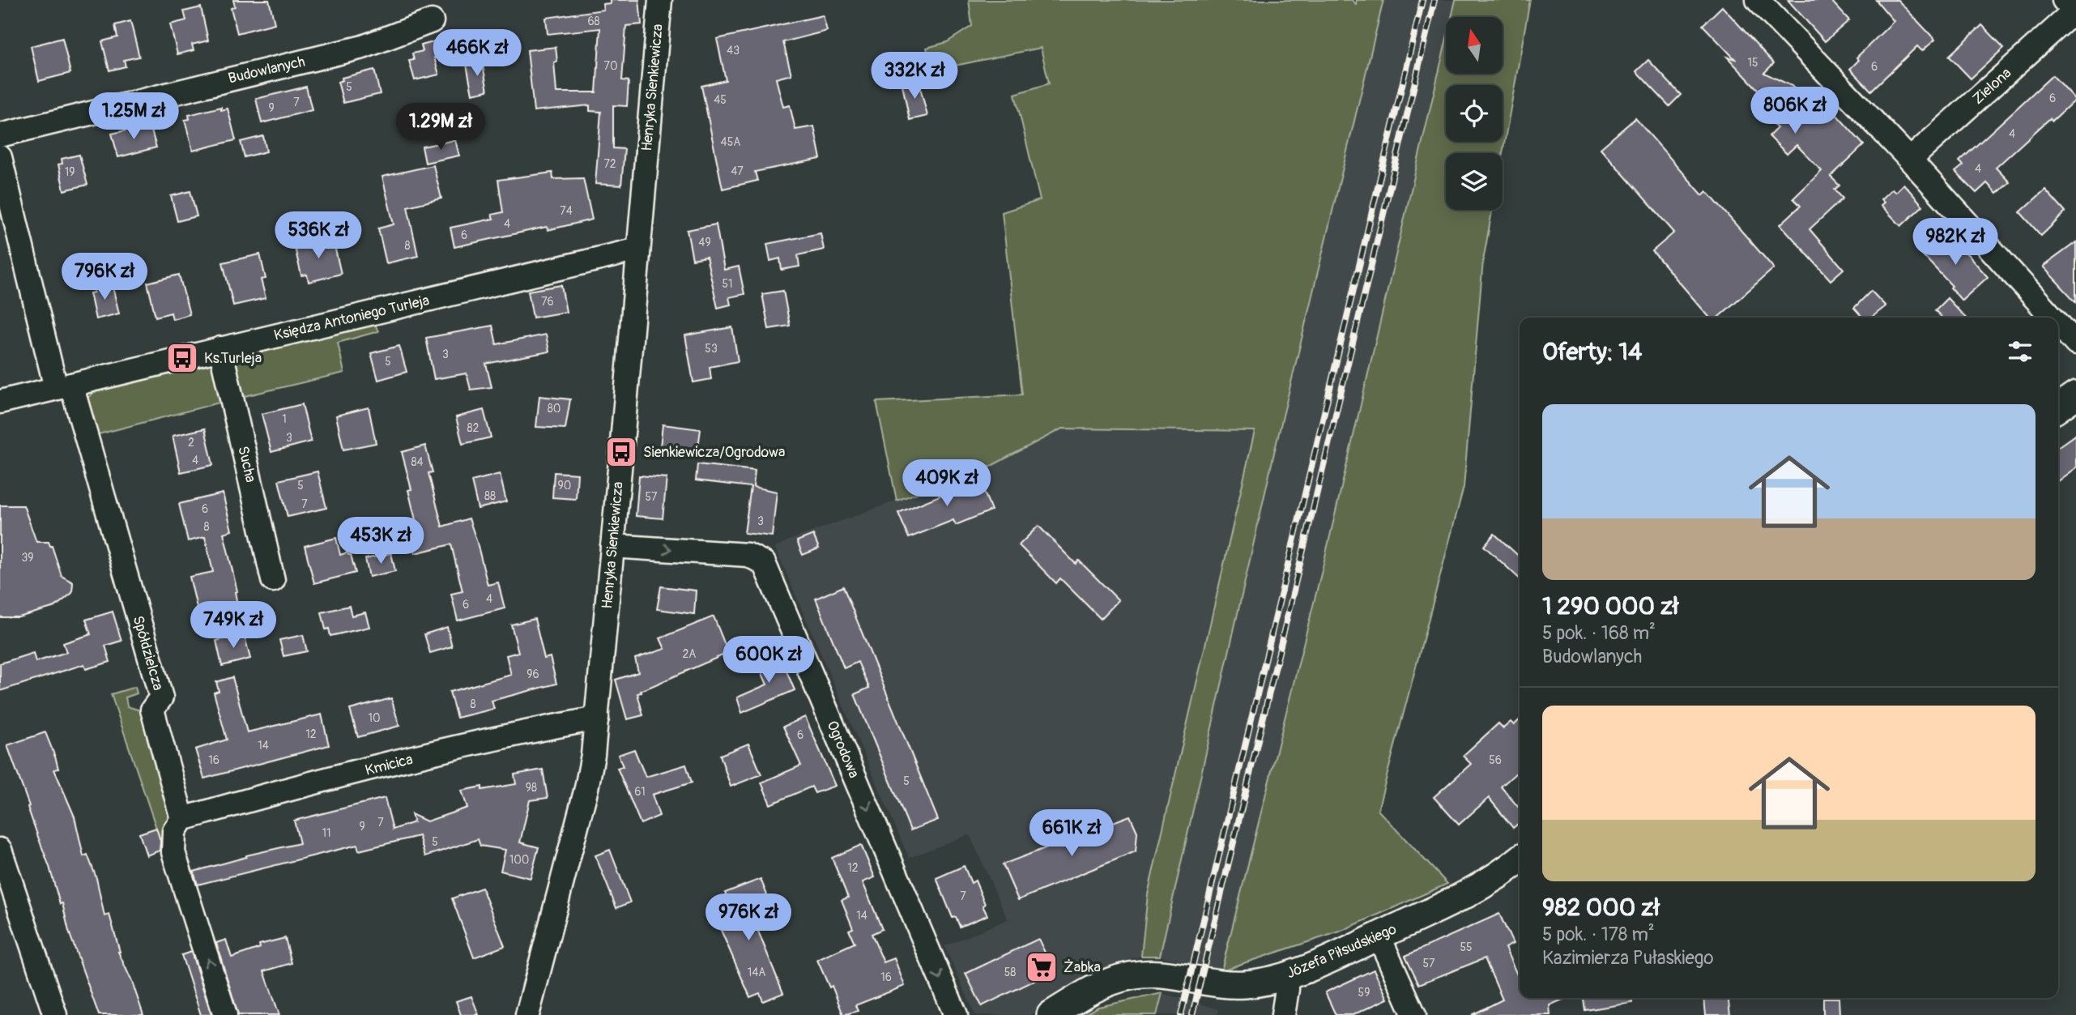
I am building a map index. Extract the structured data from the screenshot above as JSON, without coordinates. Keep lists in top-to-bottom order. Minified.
{"streets":{"street":["Budowlanych","Zielona","Henryka Sienkiewicza","Księdza Antoniego Turleja","Sucha","Spółdzielcza","Ogrodowa","Kmicica","Józefa Piłsudskiego"]},"crossings":[["Henryka Sienkiewicza","Księdza Antoniego Turleja"],["Henryka Sienkiewicza","Ogrodowa"],["Henryka Sienkiewicza","Kmicica"],["Księdza Antoniego Turleja","Sucha"],["Księdza Antoniego Turleja","Spółdzielcza"],["Spółdzielcza","Kmicica"]],"one_way":["Ogrodowa"],"places":{"bus stop":["Ks.Turleja","Sienkiewicza/Ogrodowa"],"supermarket":["Żabka"]},"house_numbers":["68","43","15","70","6","5","6","45","7","9","4","45A","72","4","47","19","74","4","6","49","8","51","76","53","3","5","80","1","82","3","2","4","84","5","90","88","57","7","6","3","8","39","4","6","2A","96","8","10","12","6","14","16","56","5","98","61","7","9","11","5","100","12","7","14","55","57","14A","58","16","59"],"north":"top","page":{"price":["466K zł","332K zł","806K zł","1.25M zł","1.29M zł","536K zł","982K zł","796K zł","409K zł","453K zł","749K zł","600K zł","661K zł","976K zł"],"heading":"Oferty: 14","list":[{"name":"1 290 000 zł","note":"5 pok. · 168 m² · Budowlanych"},{"name":"982 000 zł","note":"5 pok. · 178 m² · Kazimierza Pułaskiego"}]}}
